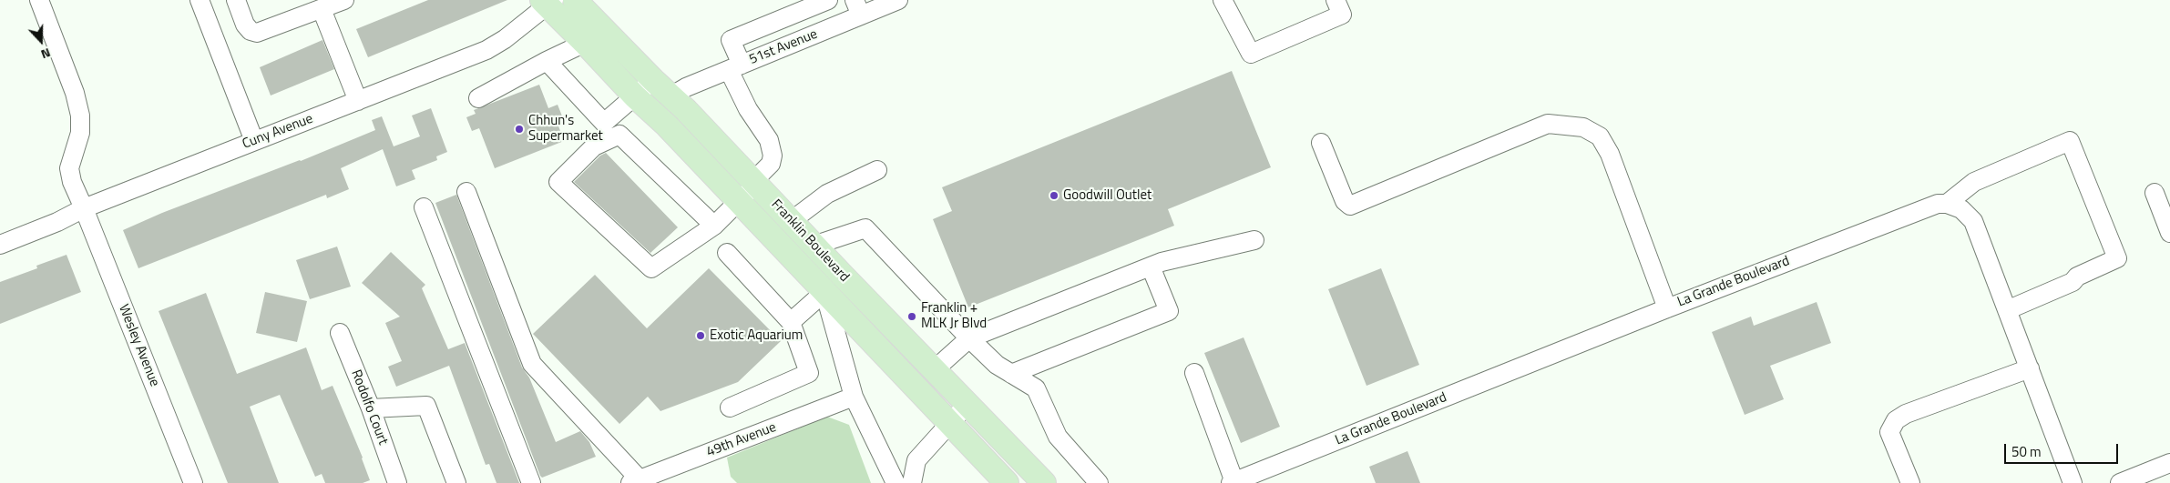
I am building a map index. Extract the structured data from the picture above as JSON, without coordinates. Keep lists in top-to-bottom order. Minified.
{"streets":{"main road":["Franklin Boulevard"],"street":["51st Avenue","Cuny Avenue","La Grande Boulevard","Wesley Avenue","Rodolfo Court","49th Avenue"]},"crossings":[["51st Avenue","Franklin Boulevard"],["Cuny Avenue","Franklin Boulevard"],["Cuny Avenue","Wesley Avenue"]],"places":["Chhun's Supermarket","Goodwill Outlet","Franklin + MLK Jr Blvd","Exotic Aquarium"],"scale_bar":"50 m","north":"bottom"}
